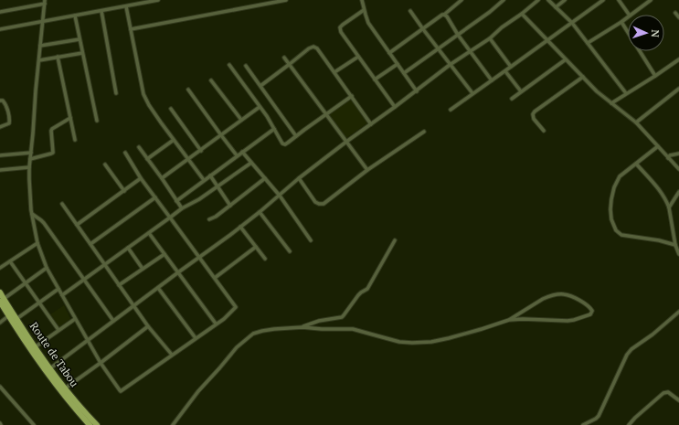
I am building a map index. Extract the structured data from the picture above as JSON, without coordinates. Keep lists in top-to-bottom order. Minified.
{"streets":{"main road":["Route de Tabou"]},"north":"right"}
